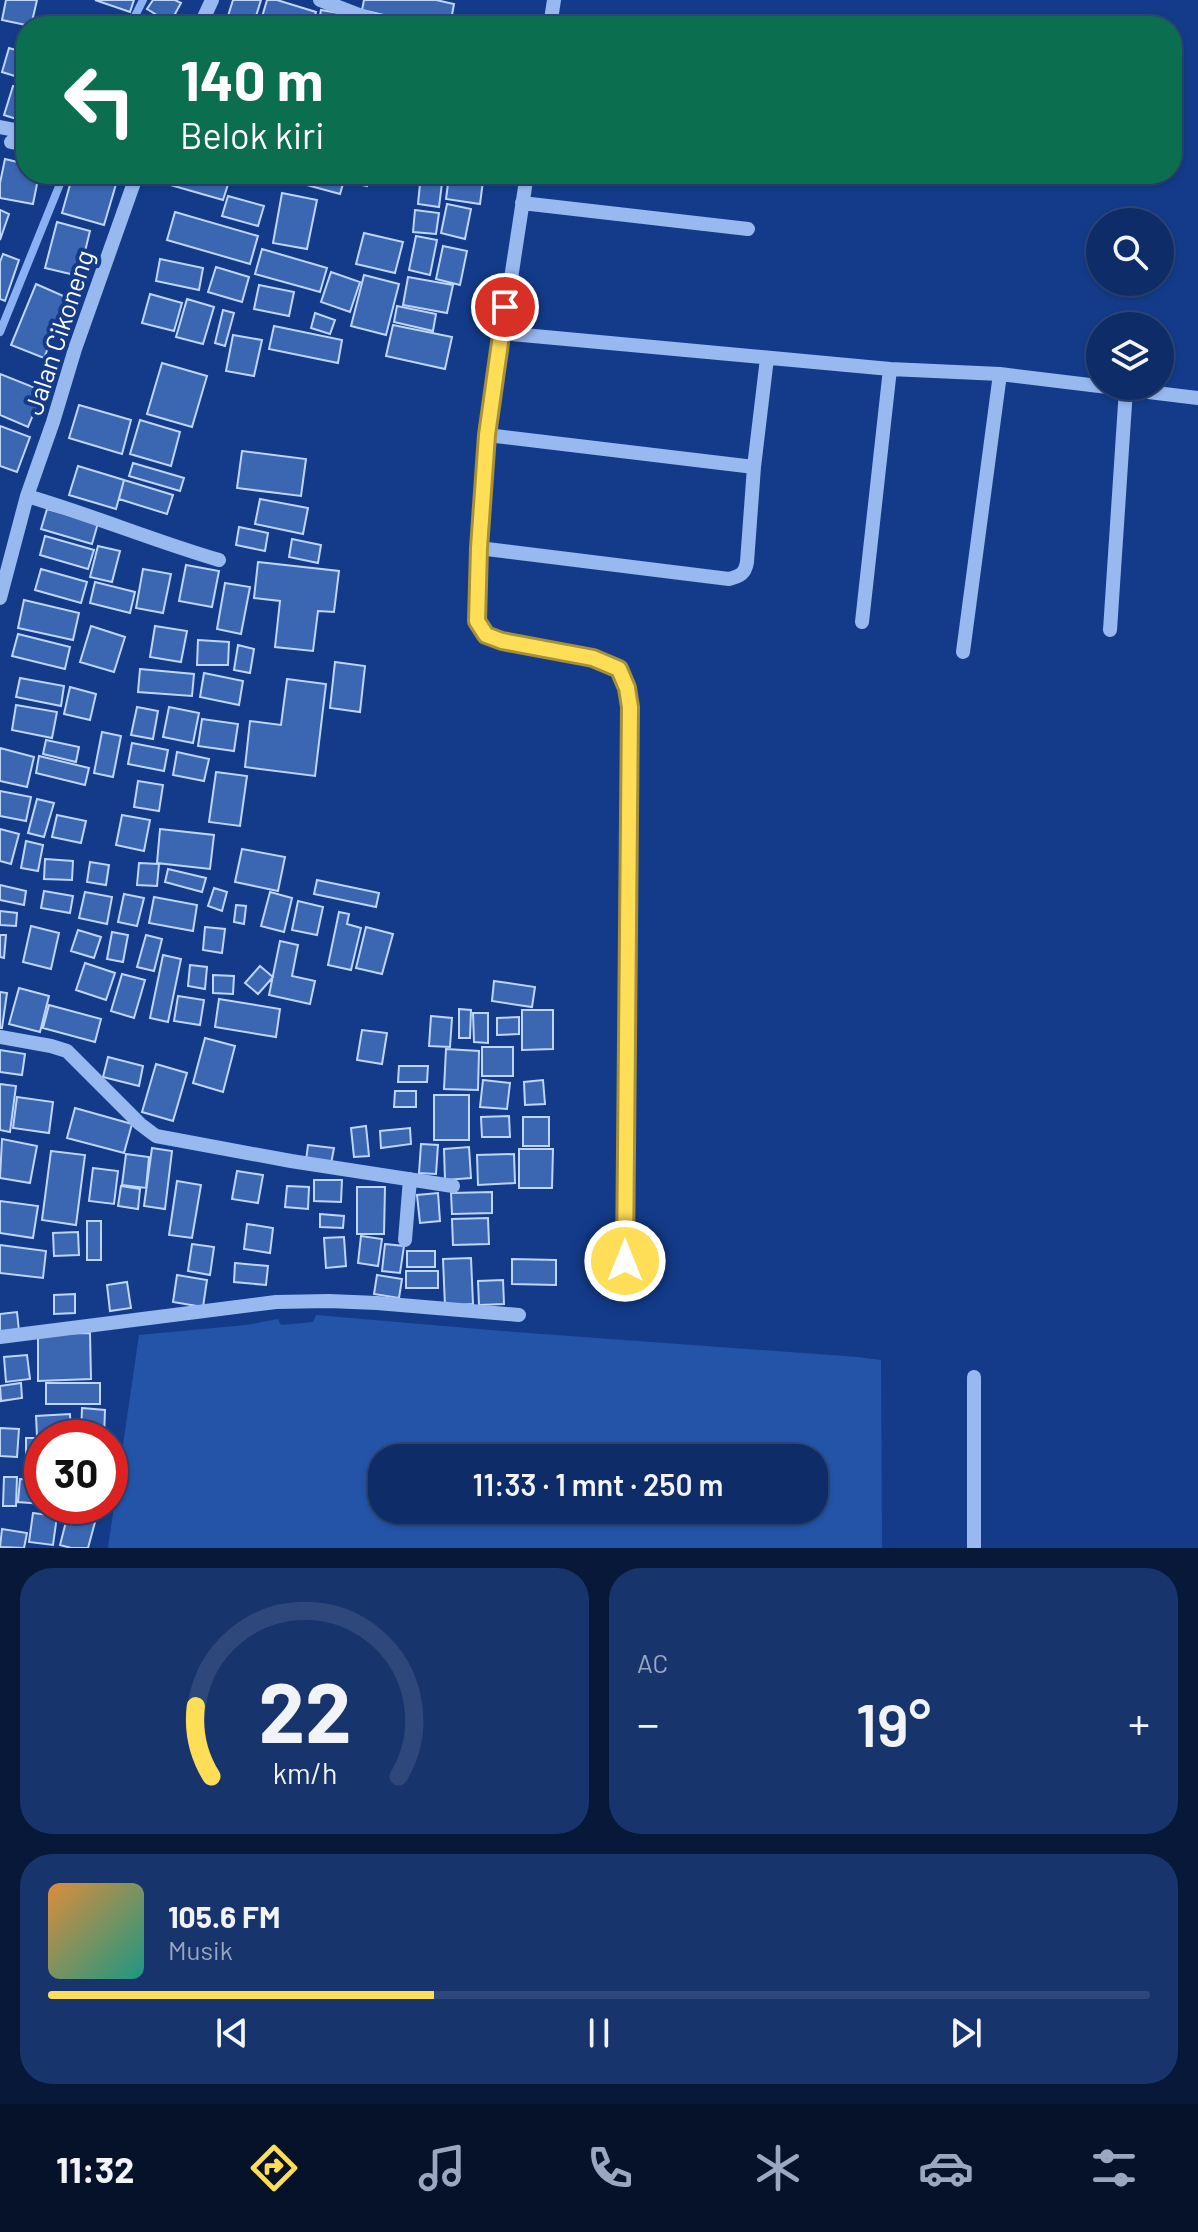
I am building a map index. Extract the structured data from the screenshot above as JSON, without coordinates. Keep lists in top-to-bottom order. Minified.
{"streets":{"street":["Jalan Cikoneng"]},"page":{"turn":["140 m","Belok kiri"],"limit":"30","trip":"11:33 · 1 mnt · 250 m","tile":"AC","heat":["−","19°","+"],"song":["105.6 FM","Musik"],"tabs":"11:32","gauge":["22","km/h"]}}
